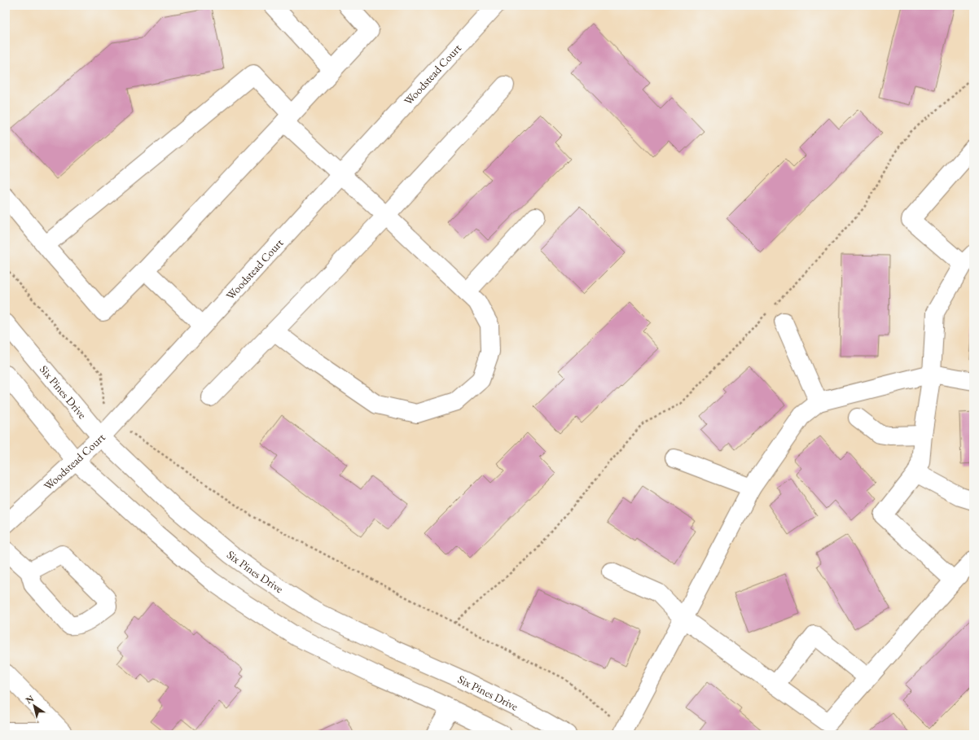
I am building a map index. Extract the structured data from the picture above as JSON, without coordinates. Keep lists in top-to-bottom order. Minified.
{"streets":{"street":["Woodstead Court","Six Pines Drive"]},"crossings":[["Woodstead Court","Six Pines Drive"]],"north":"top left"}
